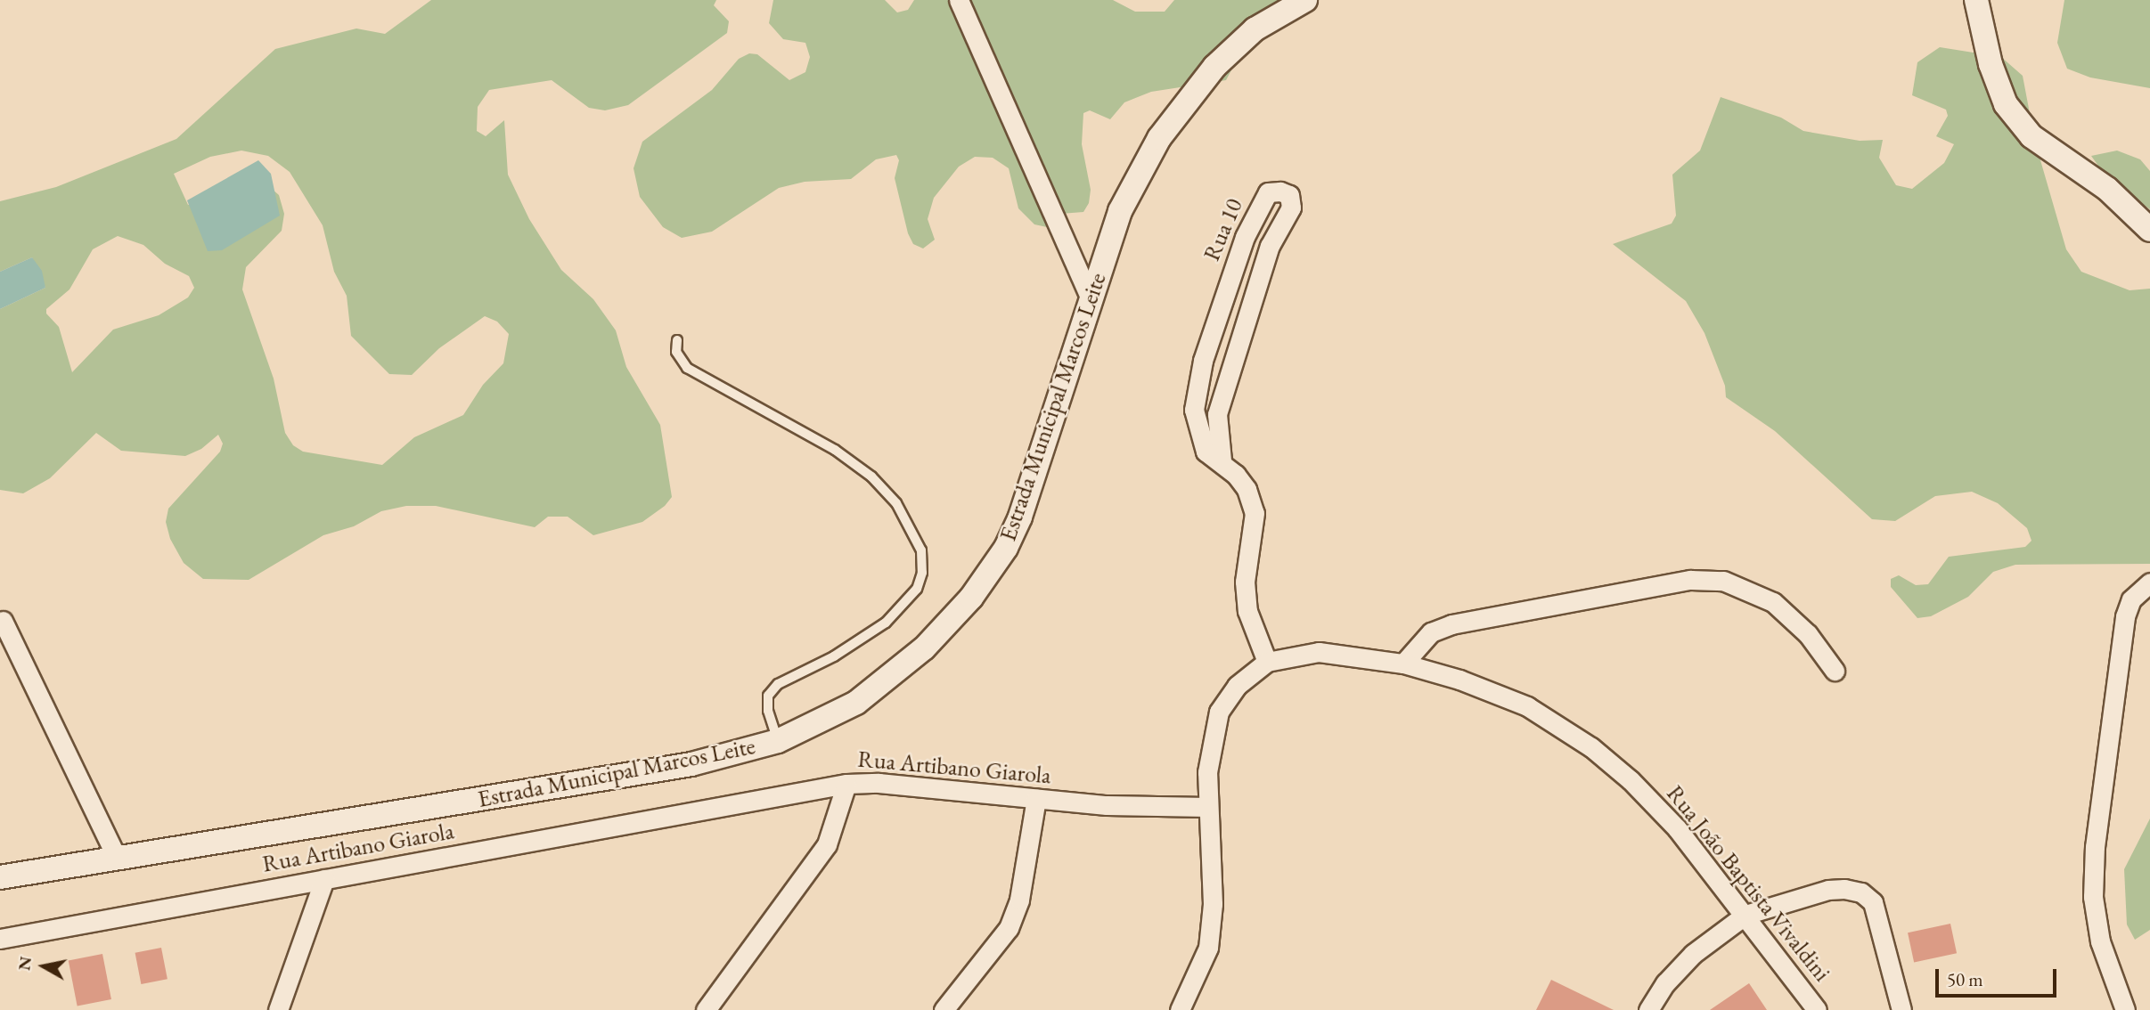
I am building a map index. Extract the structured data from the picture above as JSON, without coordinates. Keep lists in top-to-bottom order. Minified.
{"streets":{"street":["Rua 10","Estrada Municipal Marcos Leite","Rua Artibano Giarola","Rua João Baptista Vivaldini"]},"crossings":[["Rua 10","Rua João Baptista Vivaldini"],["Rua Artibano Giarola","Rua João Baptista Vivaldini"]],"scale_bar":"50 m","north":"left"}
